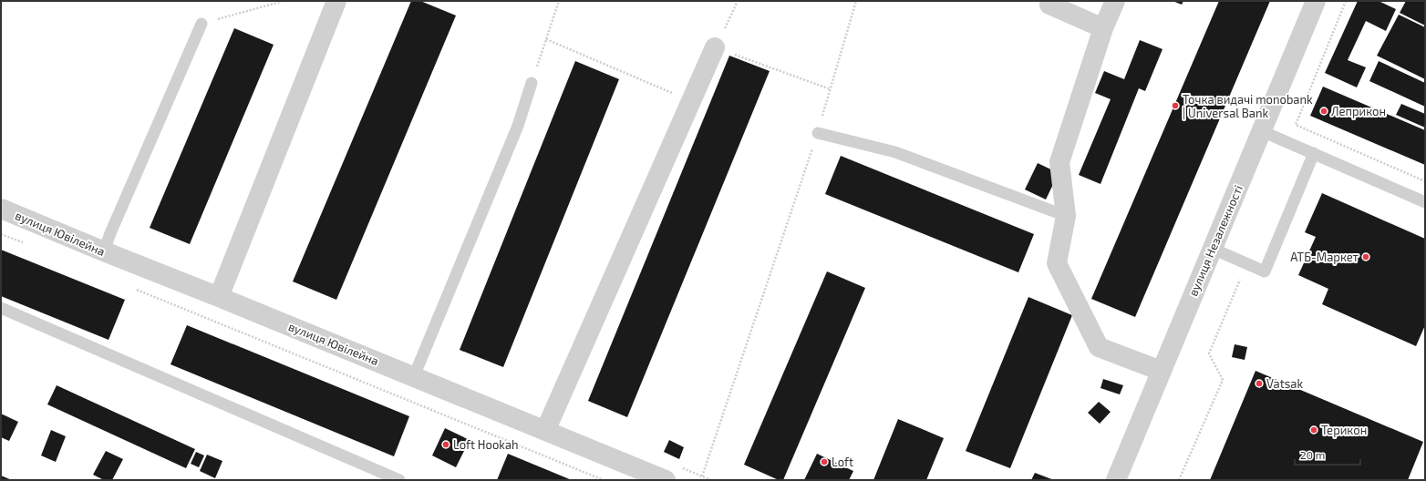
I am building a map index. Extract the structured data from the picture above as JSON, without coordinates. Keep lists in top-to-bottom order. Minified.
{"streets":{"street":["вулиця Ювілейна","вулиця Незалежності"]},"places":["Точка видачі monobank | Universal Bank","Леприкон","АТБ-Маркет","Vatsak","Терикон","Loft Hookah","Loft"],"scale_bar":"20 m"}
